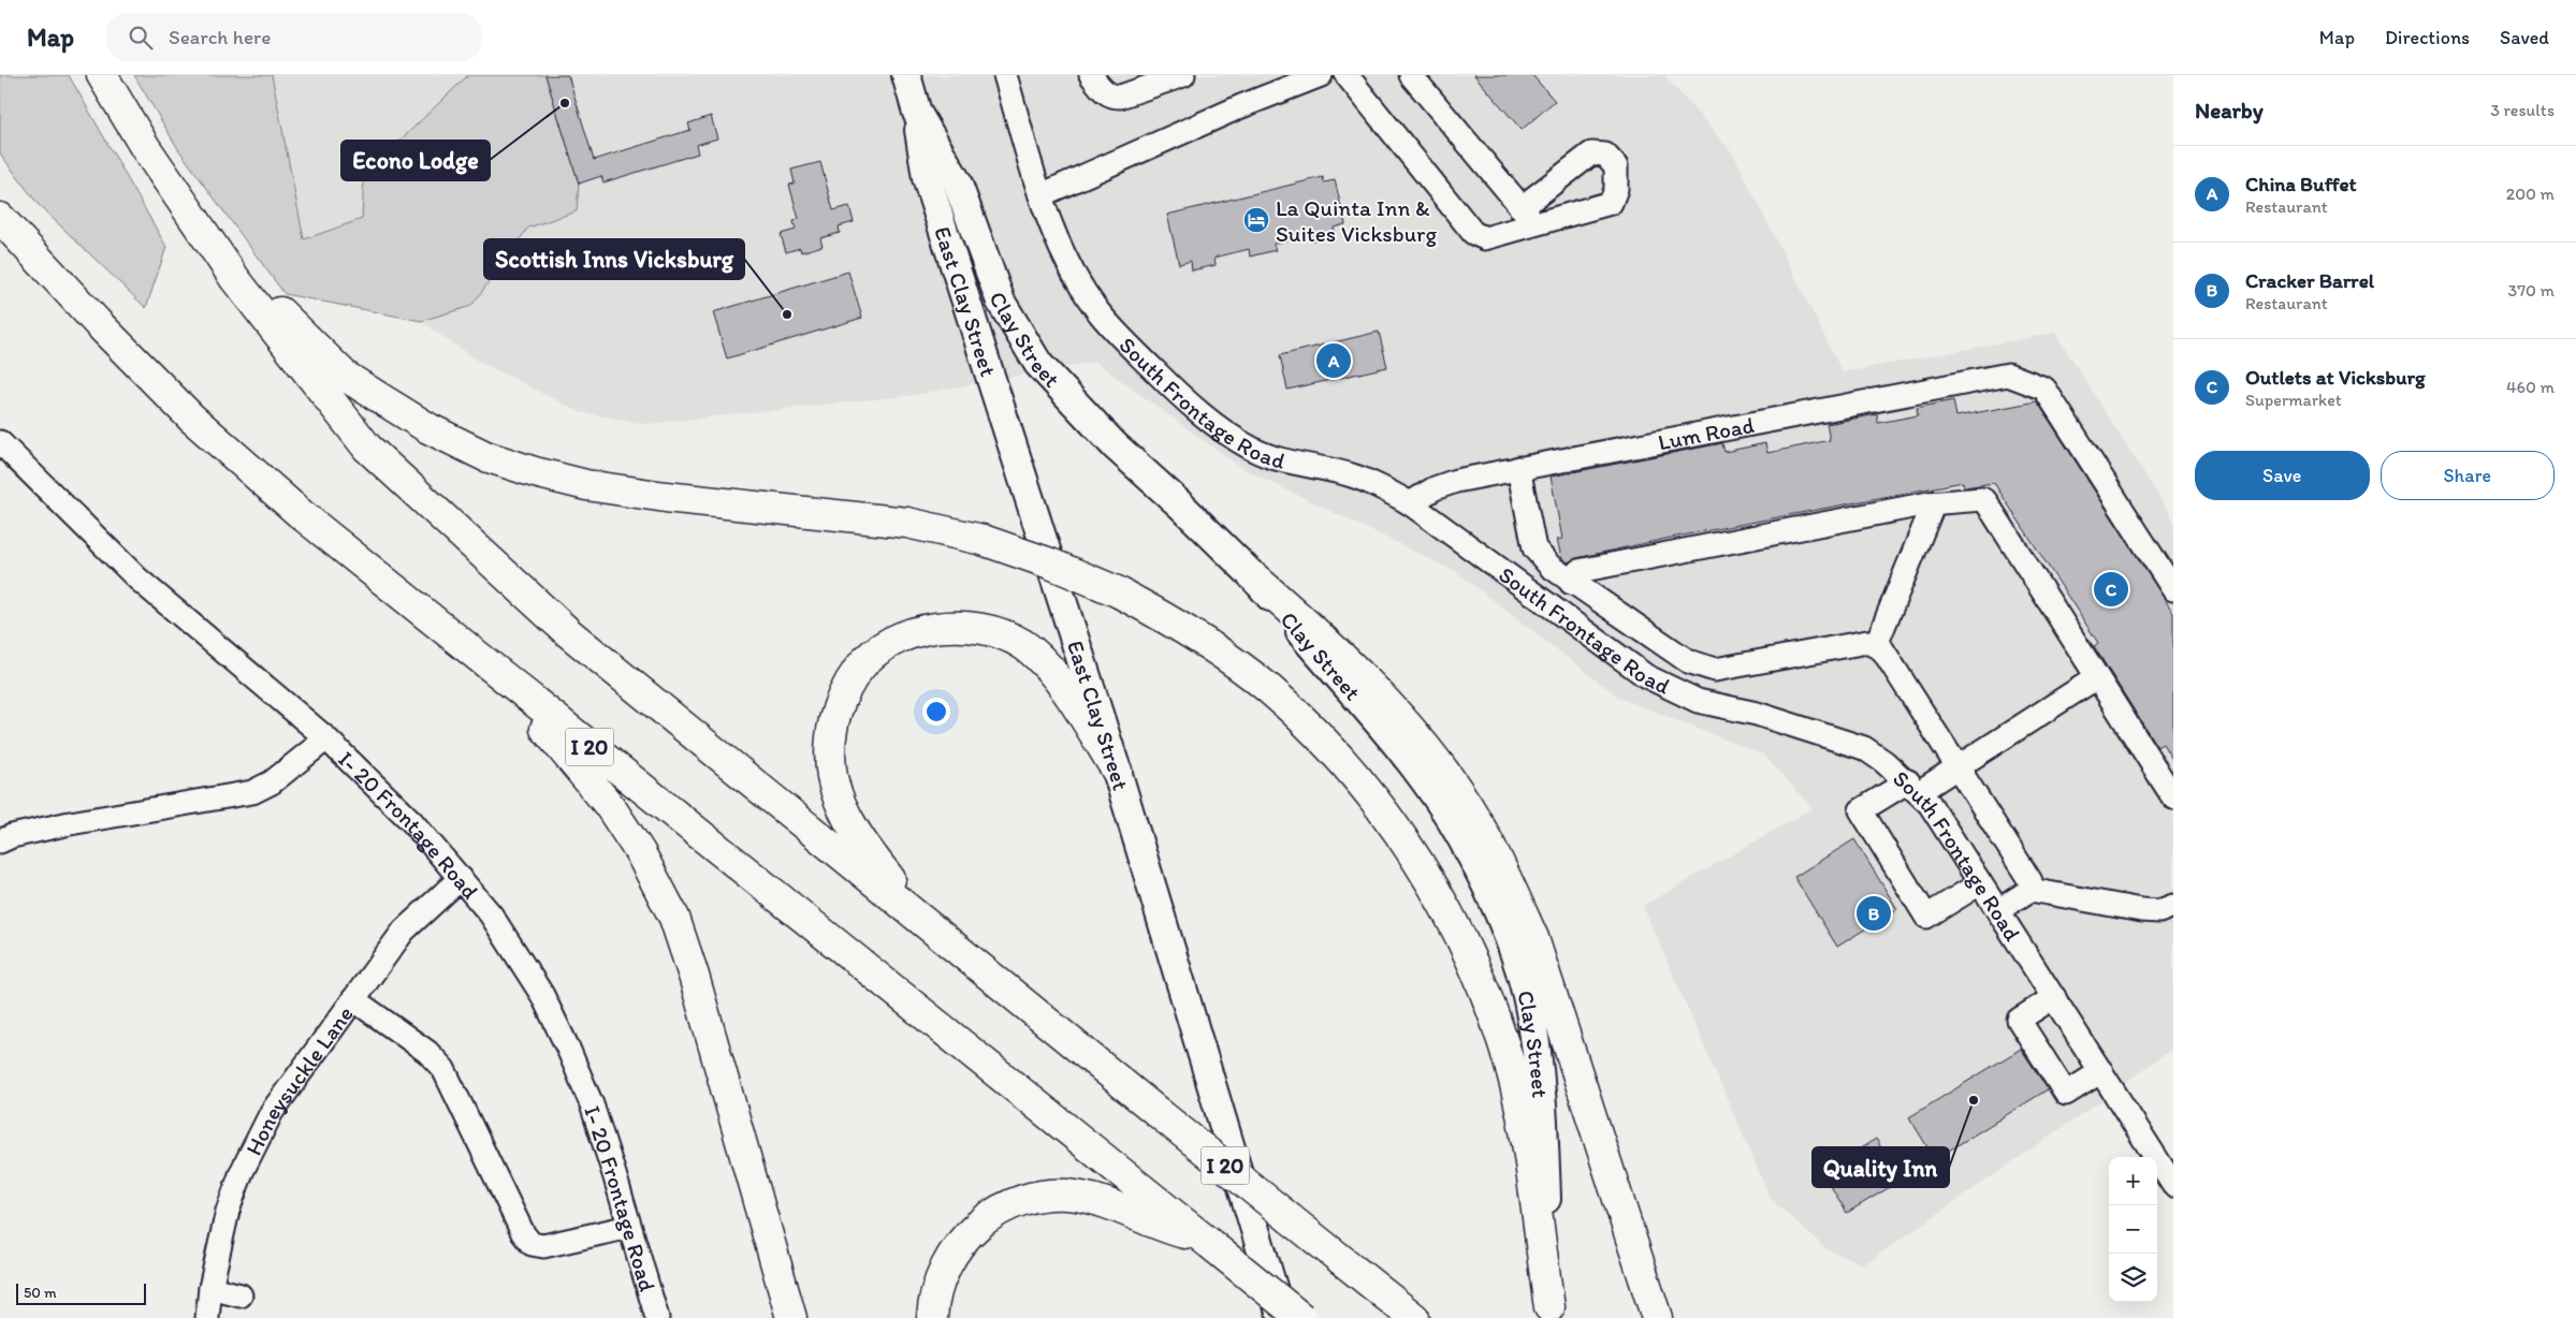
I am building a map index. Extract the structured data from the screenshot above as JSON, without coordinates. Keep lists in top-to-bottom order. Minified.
{"streets":{"highway":["I 20"],"main road":["East Clay Street","Clay Street"],"street":["South Frontage Road","Lum Road","I- 20 Frontage Road","Honeysuckle Lane"]},"crossings":[["East Clay Street","Clay Street"],["South Frontage Road","Lum Road"],["I- 20 Frontage Road","Honeysuckle Lane"]],"places":{"other":["Econo Lodge","Scottish Inns Vicksburg","Quality Inn"],"hotel":["La Quinta Inn & Suites Vicksburg"]},"scale_bar":"50 m","page":{"header":"Map","search":"Search here","nav":["Map","Directions","Saved"],"heading":["Nearby","3 results"],"list":[{"mark":"A","name":"China Buffet","note":"Restaurant","value":"200 m"},{"mark":"B","name":"Cracker Barrel","note":"Restaurant","value":"370 m"},{"mark":"C","name":"Outlets at Vicksburg","note":"Supermarket","value":"460 m"}],"pins":["A","C","B"],"buttons":["Save","Share"],"map_buttons":["+","−"],"scale":"50 m"}}
